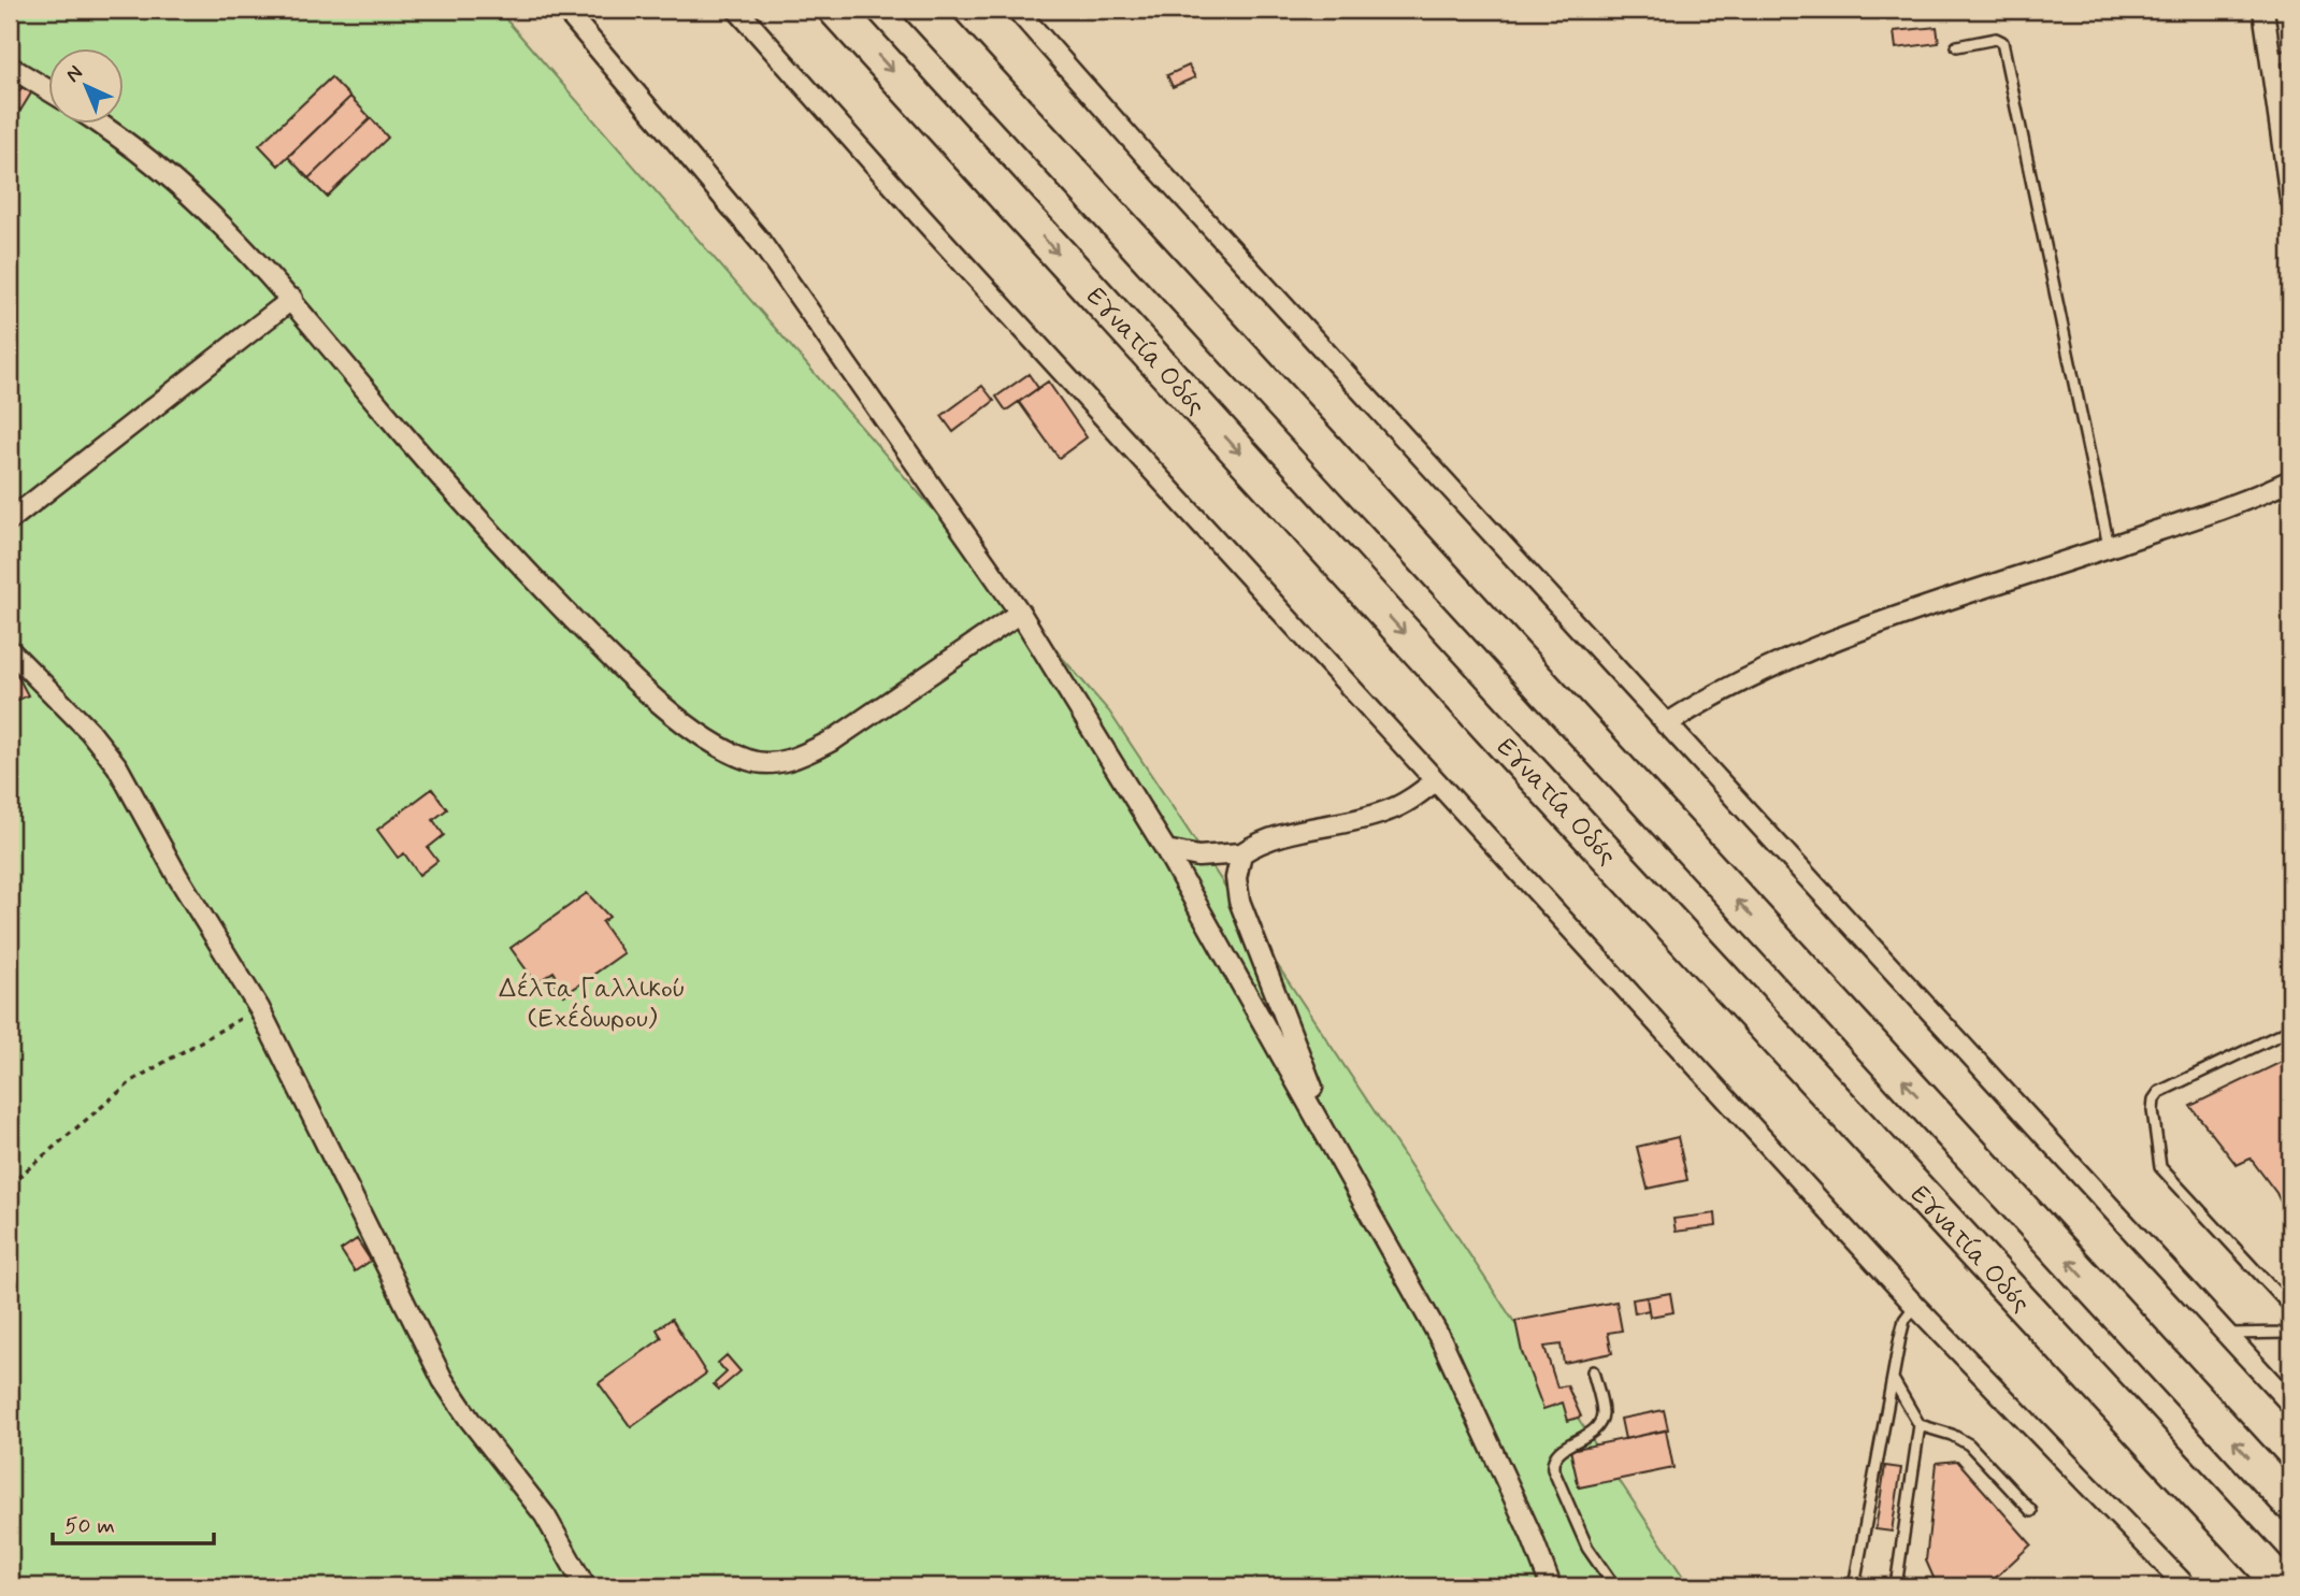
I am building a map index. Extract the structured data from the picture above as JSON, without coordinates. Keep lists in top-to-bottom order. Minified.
{"streets":{"highway":["Εγνατία Οδός"]},"parks":["Δέλτα Γαλλικού (Εχέδωρου)"],"scale_bar":"50 m","north":"top left"}
